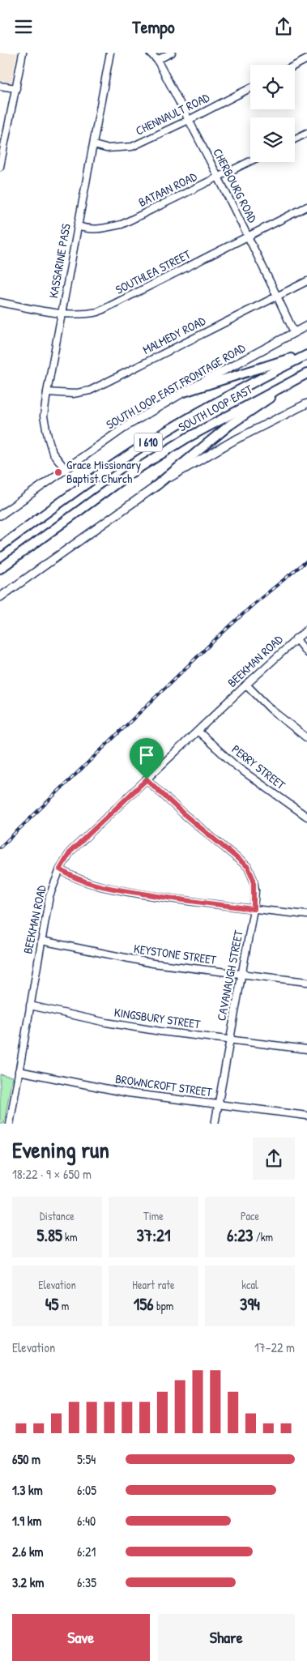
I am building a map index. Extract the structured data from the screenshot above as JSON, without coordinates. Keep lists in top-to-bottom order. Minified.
{"streets":{"highway":["SOUTH LOOP EAST","I 610"],"main road":["SOUTH LOOP EAST FRONTAGE ROAD"],"street":["CHENNAULT ROAD","CHERBOURG ROAD","BATAAN ROAD","KASSARINE PASS","SOUTHLEA STREET","MALMEDY ROAD","BEEKMAN ROAD","PERRY STREET","KEYSTONE STREET","CAVANAUGH STREET","KINGSBURY STREET","BROWNCROFT STREET"]},"crossings":[["CHENNAULT ROAD","CHERBOURG ROAD"],["CHENNAULT ROAD","KASSARINE PASS"],["CHERBOURG ROAD","BATAAN ROAD"],["CHERBOURG ROAD","SOUTHLEA STREET"],["CHERBOURG ROAD","MALMEDY ROAD"],["CHERBOURG ROAD","SOUTH LOOP EAST FRONTAGE ROAD"],["BATAAN ROAD","KASSARINE PASS"],["KASSARINE PASS","SOUTHLEA STREET"],["KASSARINE PASS","MALMEDY ROAD"],["KASSARINE PASS","SOUTH LOOP EAST FRONTAGE ROAD"],["BEEKMAN ROAD","PERRY STREET"],["BEEKMAN ROAD","KEYSTONE STREET"],["BEEKMAN ROAD","CAVANAUGH STREET"],["BEEKMAN ROAD","KINGSBURY STREET"],["BEEKMAN ROAD","BROWNCROFT STREET"],["KEYSTONE STREET","CAVANAUGH STREET"],["CAVANAUGH STREET","KINGSBURY STREET"],["CAVANAUGH STREET","BROWNCROFT STREET"]],"places":["Grace Missionary Baptist Church"],"page":{"header":"Tempo","heading":["Evening run","18:22 · 9 × 650 m"],"stats":[["Distance","5.85 km"],["Time","37:21"],["Pace","6:23 /km"],["Elevation","45 m"],["Heart rate","156 bpm"],["kcal","394"]],"chart":["Elevation","17–22 m"],"list":[{"name":"650 m","note":"5:54"},{"name":"1.3 km","note":"6:05"},{"name":"1.9 km","note":"6:40"},{"name":"2.6 km","note":"6:21"},{"name":"3.2 km","note":"6:35"}],"buttons":["Save","Share"]}}
